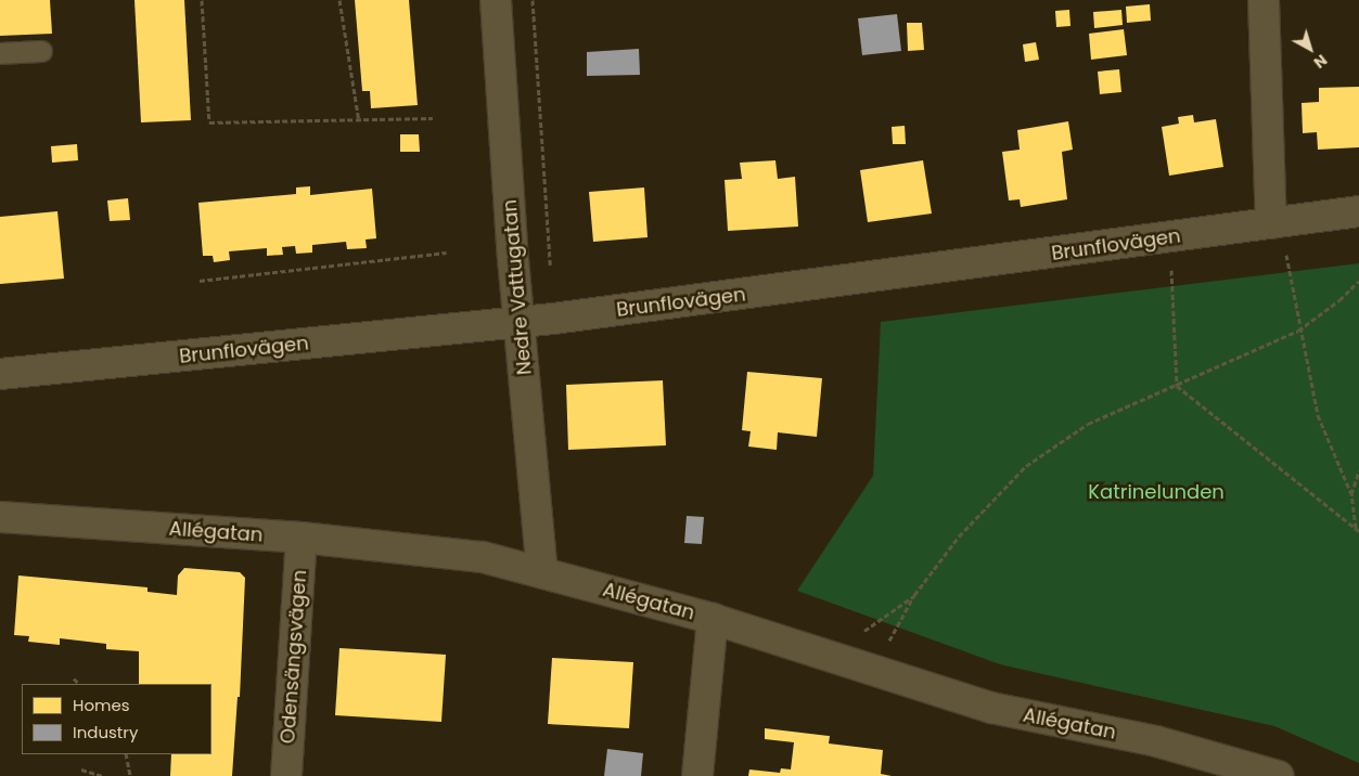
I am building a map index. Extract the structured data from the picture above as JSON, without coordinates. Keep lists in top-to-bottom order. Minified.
{"streets":{"street":["Brunflovägen","Nedre Vattugatan","Allégatan","Odensängsvägen"]},"crossings":[["Brunflovägen","Nedre Vattugatan"],["Nedre Vattugatan","Allégatan"],["Allégatan","Odensängsvägen"]],"parks":["Katrinelunden"],"legend":["Homes","Industry"],"north":"bottom right"}
